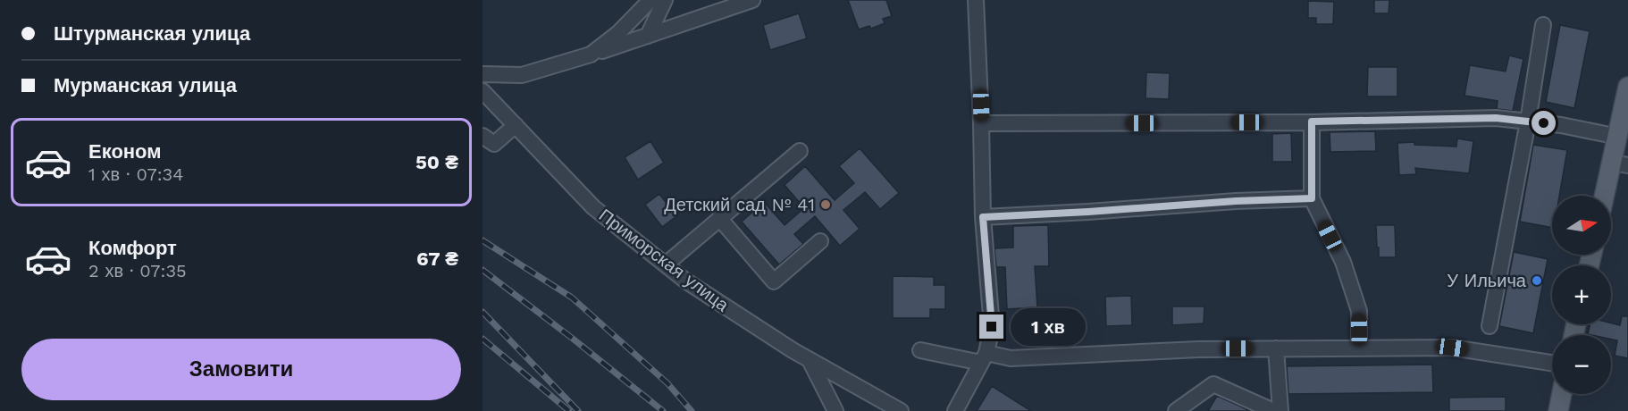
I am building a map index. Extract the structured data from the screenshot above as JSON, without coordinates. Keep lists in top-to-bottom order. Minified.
{"streets":{"street":["Приморская улица"]},"places":["Детский сад № 41","У Ильича"],"north":"right","page":{"banner":["Штурманская улица","Мурманская улица"],"list":[{"name":"Економ","note":"1 хв · 07:34","value":"50 ₴"},{"name":"Комфорт","note":"2 хв · 07:35","value":"67 ₴"}],"map_buttons":["+","−"],"bubble":"1 хв","buttons":"Замовити"}}
